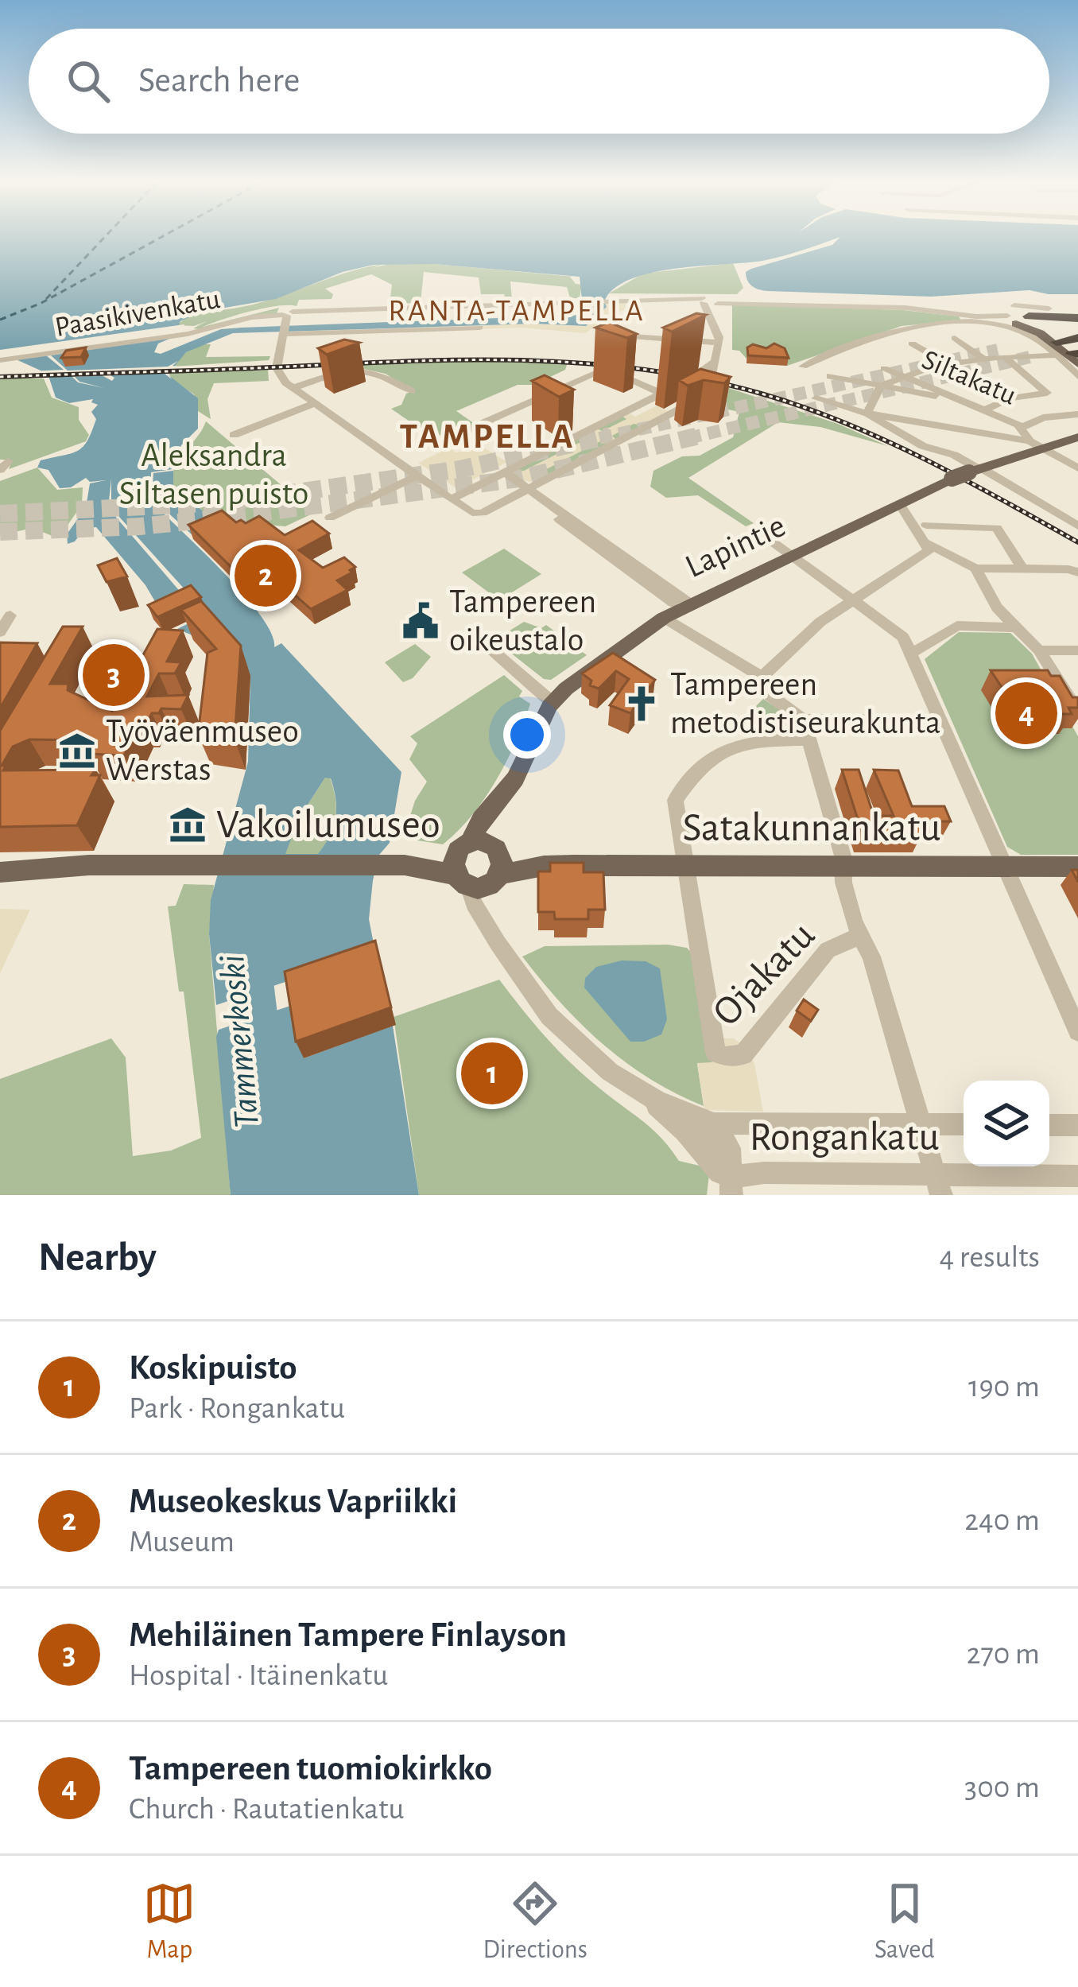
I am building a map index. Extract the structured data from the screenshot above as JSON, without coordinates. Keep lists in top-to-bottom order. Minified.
{"streets":{"main road":["Lapintie","Satakunnankatu"],"street":["Paasikivenkatu","Siltakatu","Ojakatu","Rongankatu"]},"crossings":[["Siltakatu","Lapintie"],["Lapintie","Satakunnankatu"],["Satakunnankatu","Ojakatu"],["Satakunnankatu","Rongankatu"]],"districts":["RANTA-TAMPELLA","TAMPELLA"],"water":["Tammerkoski"],"parks":["Aleksandra Siltasen puisto"],"places":{"public building":["Tampereen oikeustalo"],"church":["Tampereen metodistiseurakunta"],"museum":["Työväenmuseo Werstas","Vakoilumuseo"]},"page":{"search":"Search here","pins":["2","3","4","1"],"heading":["Nearby","4 results"],"list":[{"mark":"1","name":"Koskipuisto","note":"Park · Rongankatu","value":"190 m"},{"mark":"2","name":"Museokeskus Vapriikki","note":"Museum","value":"240 m"},{"mark":"3","name":"Mehiläinen Tampere Finlayson","note":"Hospital · Itäinenkatu","value":"270 m"},{"mark":"4","name":"Tampereen tuomiokirkko","note":"Church · Rautatienkatu","value":"300 m"}],"nav":["Map","Directions","Saved"]}}
